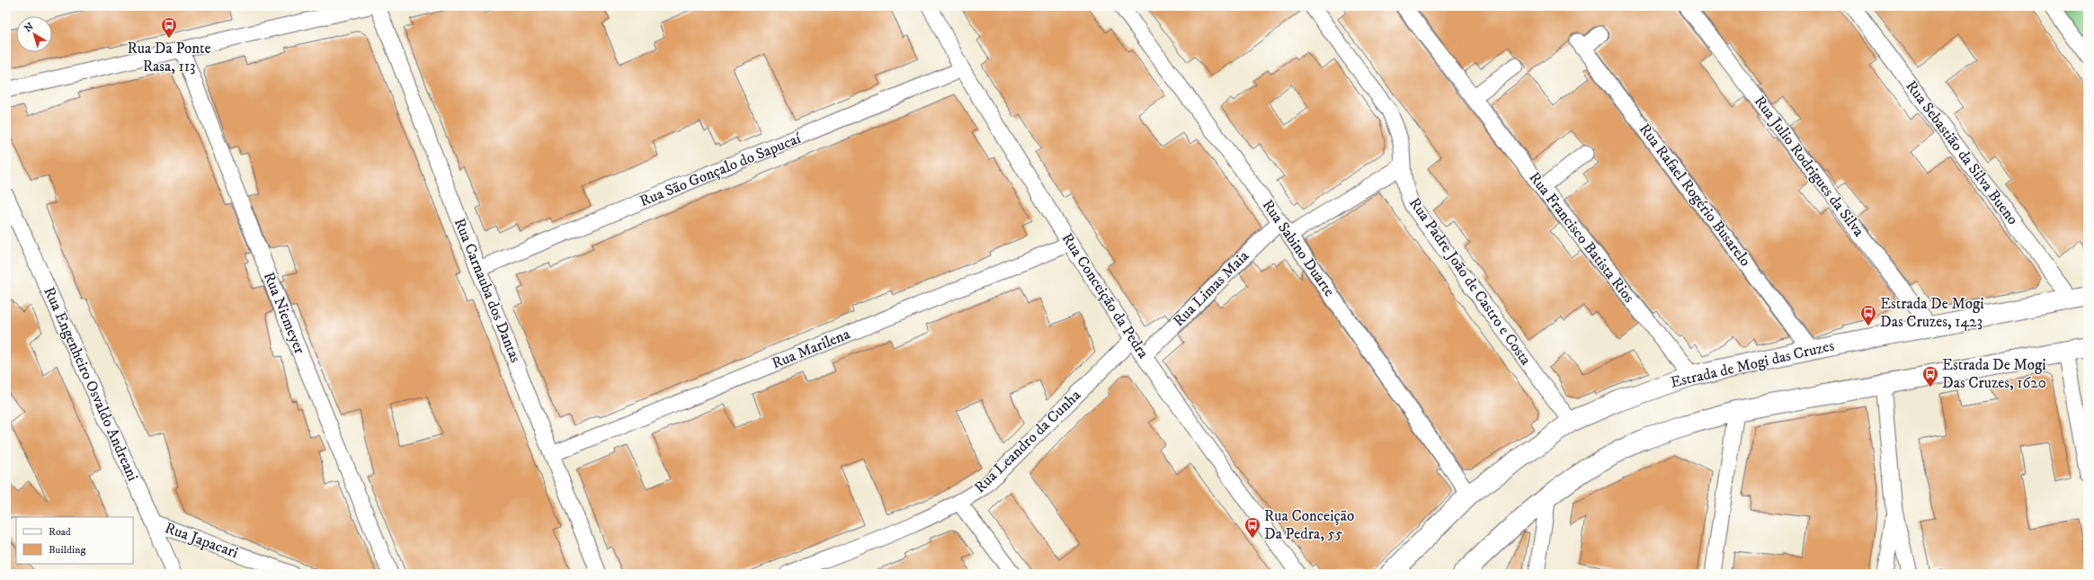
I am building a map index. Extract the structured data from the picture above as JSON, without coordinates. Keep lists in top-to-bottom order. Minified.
{"streets":{"main road":["Estrada de Mogi das Cruzes"],"street":["Rua Sebastião da Silva Bueno","Rua Julio Rodrigues da Silva","Rua São Gonçalo do Sapucaí","Rua Rafael Rogério Busarelo","Rua Francisco Batista Rios","Rua Sabino Duarte","Rua Padre João de Castro e Costa","Rua Limas Maia","Rua Carnauba dos Dantas","Rua Conceição da Pedra","Rua Niemeyer","Rua Marilena","Rua Engenheiro Osvaldo Andreani","Rua Leandro da Cunha","Rua Japacari"]},"crossings":[["Rua Sebastião da Silva Bueno","Estrada de Mogi das Cruzes"],["Rua Julio Rodrigues da Silva","Estrada de Mogi das Cruzes"],["Rua São Gonçalo do Sapucaí","Rua Carnauba dos Dantas"],["Rua São Gonçalo do Sapucaí","Rua Conceição da Pedra"],["Rua Rafael Rogério Busarelo","Estrada de Mogi das Cruzes"],["Rua Francisco Batista Rios","Estrada de Mogi das Cruzes"],["Rua Sabino Duarte","Rua Limas Maia"],["Rua Sabino Duarte","Estrada de Mogi das Cruzes"],["Rua Padre João de Castro e Costa","Estrada de Mogi das Cruzes"],["Rua Limas Maia","Rua Conceição da Pedra"],["Rua Carnauba dos Dantas","Rua Marilena"],["Rua Conceição da Pedra","Rua Marilena"],["Rua Conceição da Pedra","Rua Leandro da Cunha"],["Rua Engenheiro Osvaldo Andreani","Rua Japacari"]],"places":{"bus stop":["Rua Da Ponte Rasa, 113","Estrada De Mogi Das Cruzes, 1423","Estrada De Mogi Das Cruzes, 1620","Rua Conceição Da Pedra, 55"]},"legend":["Road","Building"],"north":"top left"}
